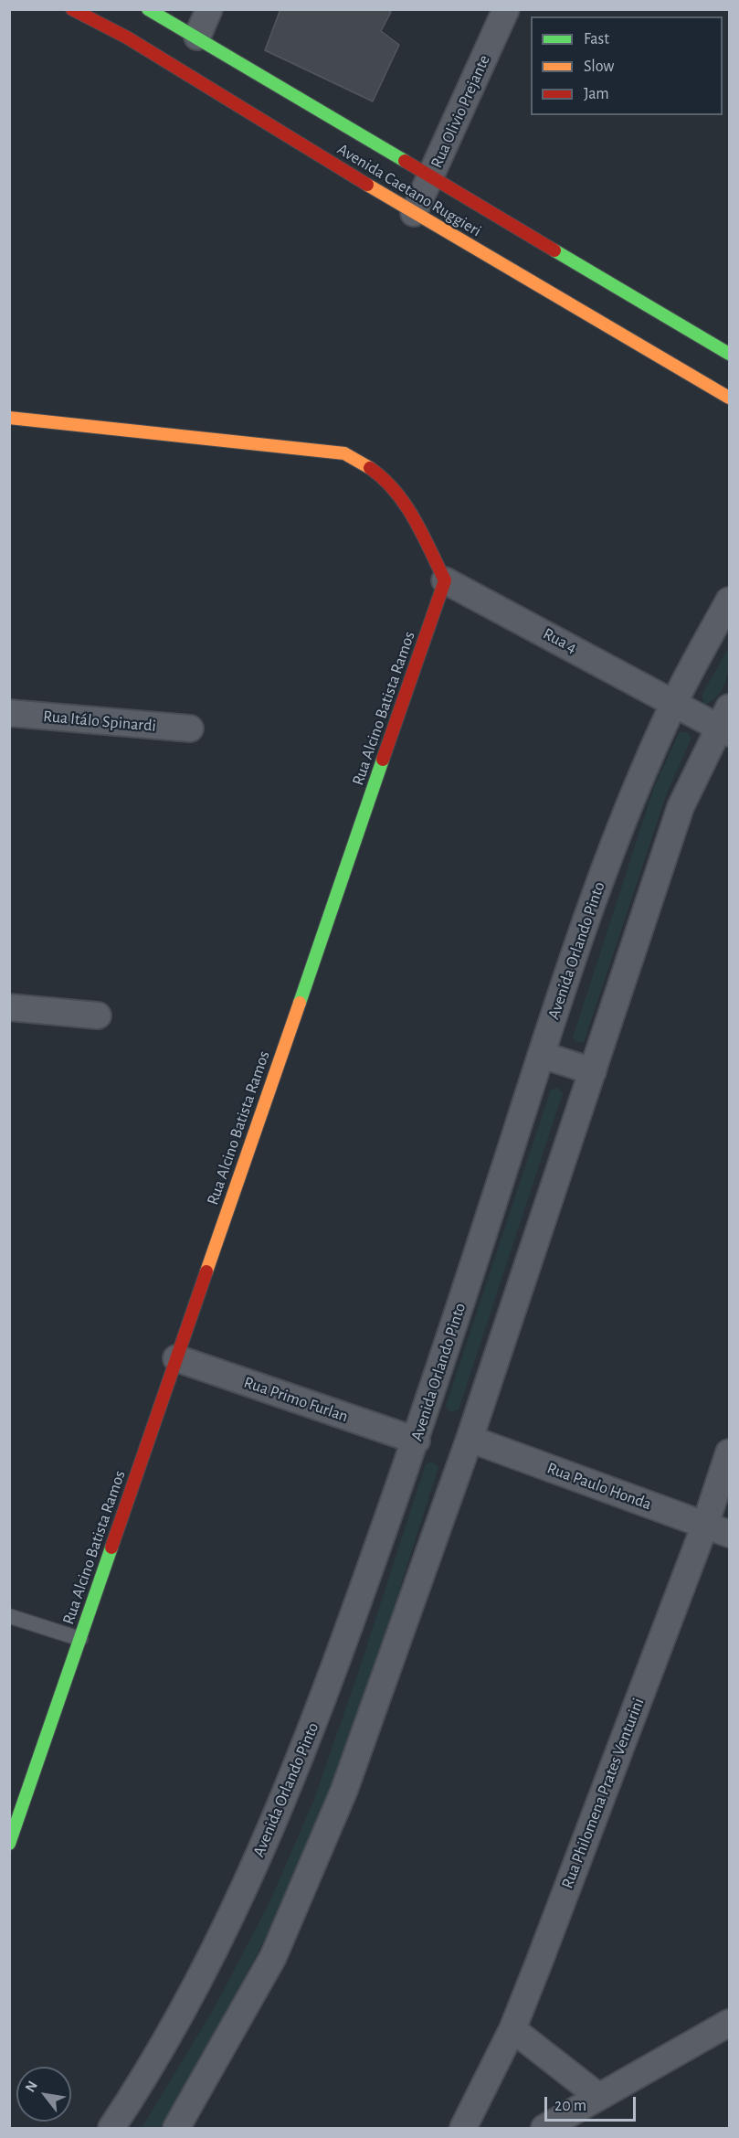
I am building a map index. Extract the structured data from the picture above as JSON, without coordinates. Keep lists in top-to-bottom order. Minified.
{"streets":{"street":["Rua Olivio Prejante","Avenida Caetano Ruggieri","Rua 4","Rua Alcino Batista Ramos","Rua Itálo Spinardi","Avenida Orlando Pinto","Rua Primo Furlan","Rua Paulo Honda","Rua Philomena Prates Venturini"]},"crossings":[["Rua Olivio Prejante","Avenida Caetano Ruggieri"],["Rua 4","Rua Alcino Batista Ramos"],["Rua 4","Avenida Orlando Pinto"],["Rua Alcino Batista Ramos","Rua Primo Furlan"],["Avenida Orlando Pinto","Rua Primo Furlan"],["Rua Paulo Honda","Rua Philomena Prates Venturini"]],"legend":["Fast","Slow","Jam"],"scale_bar":"20 m","north":"top left"}
